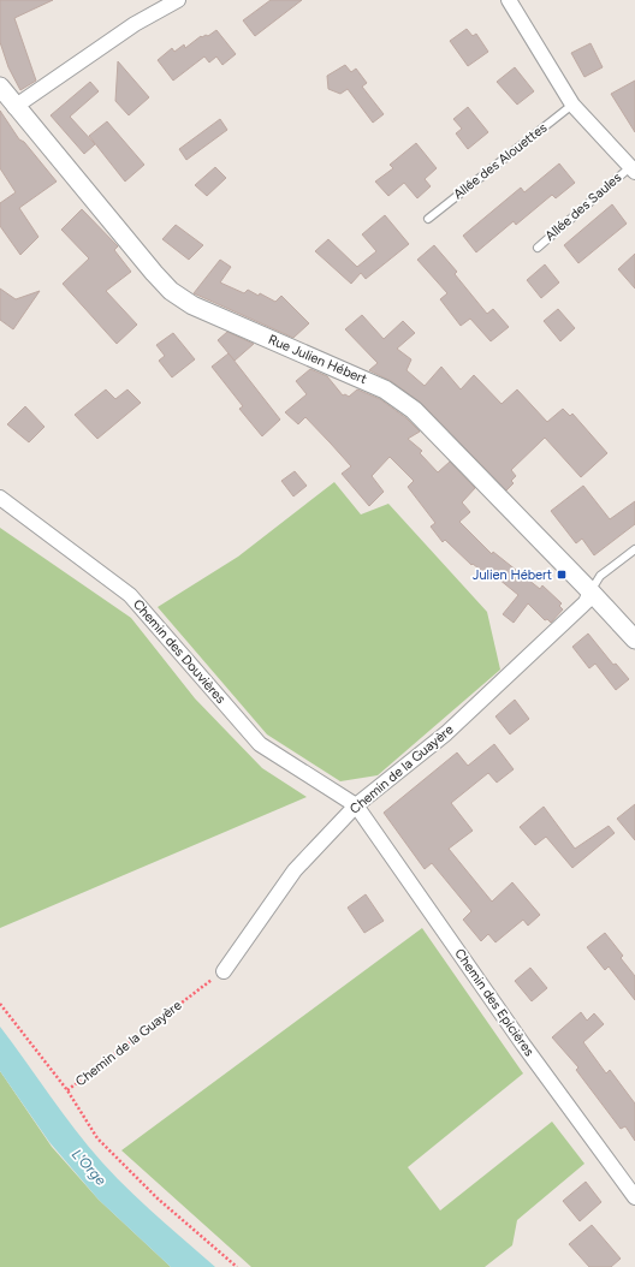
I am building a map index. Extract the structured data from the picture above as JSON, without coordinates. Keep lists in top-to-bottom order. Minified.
{"streets":{"street":["Rue Julien Hébert","Chemin des Douvières","Chemin de la Guayère","Chemin des Epicières"],"lane":["Allée des Alouettes","Allée des Saules"]},"crossings":[["Rue Julien Hébert","Chemin de la Guayère"],["Chemin des Douvières","Chemin de la Guayère"],["Chemin des Douvières","Chemin des Epicières"],["Chemin de la Guayère","Chemin des Epicières"]],"water":["L'Orge"],"places":{"transit":["Julien Hébert"]}}
